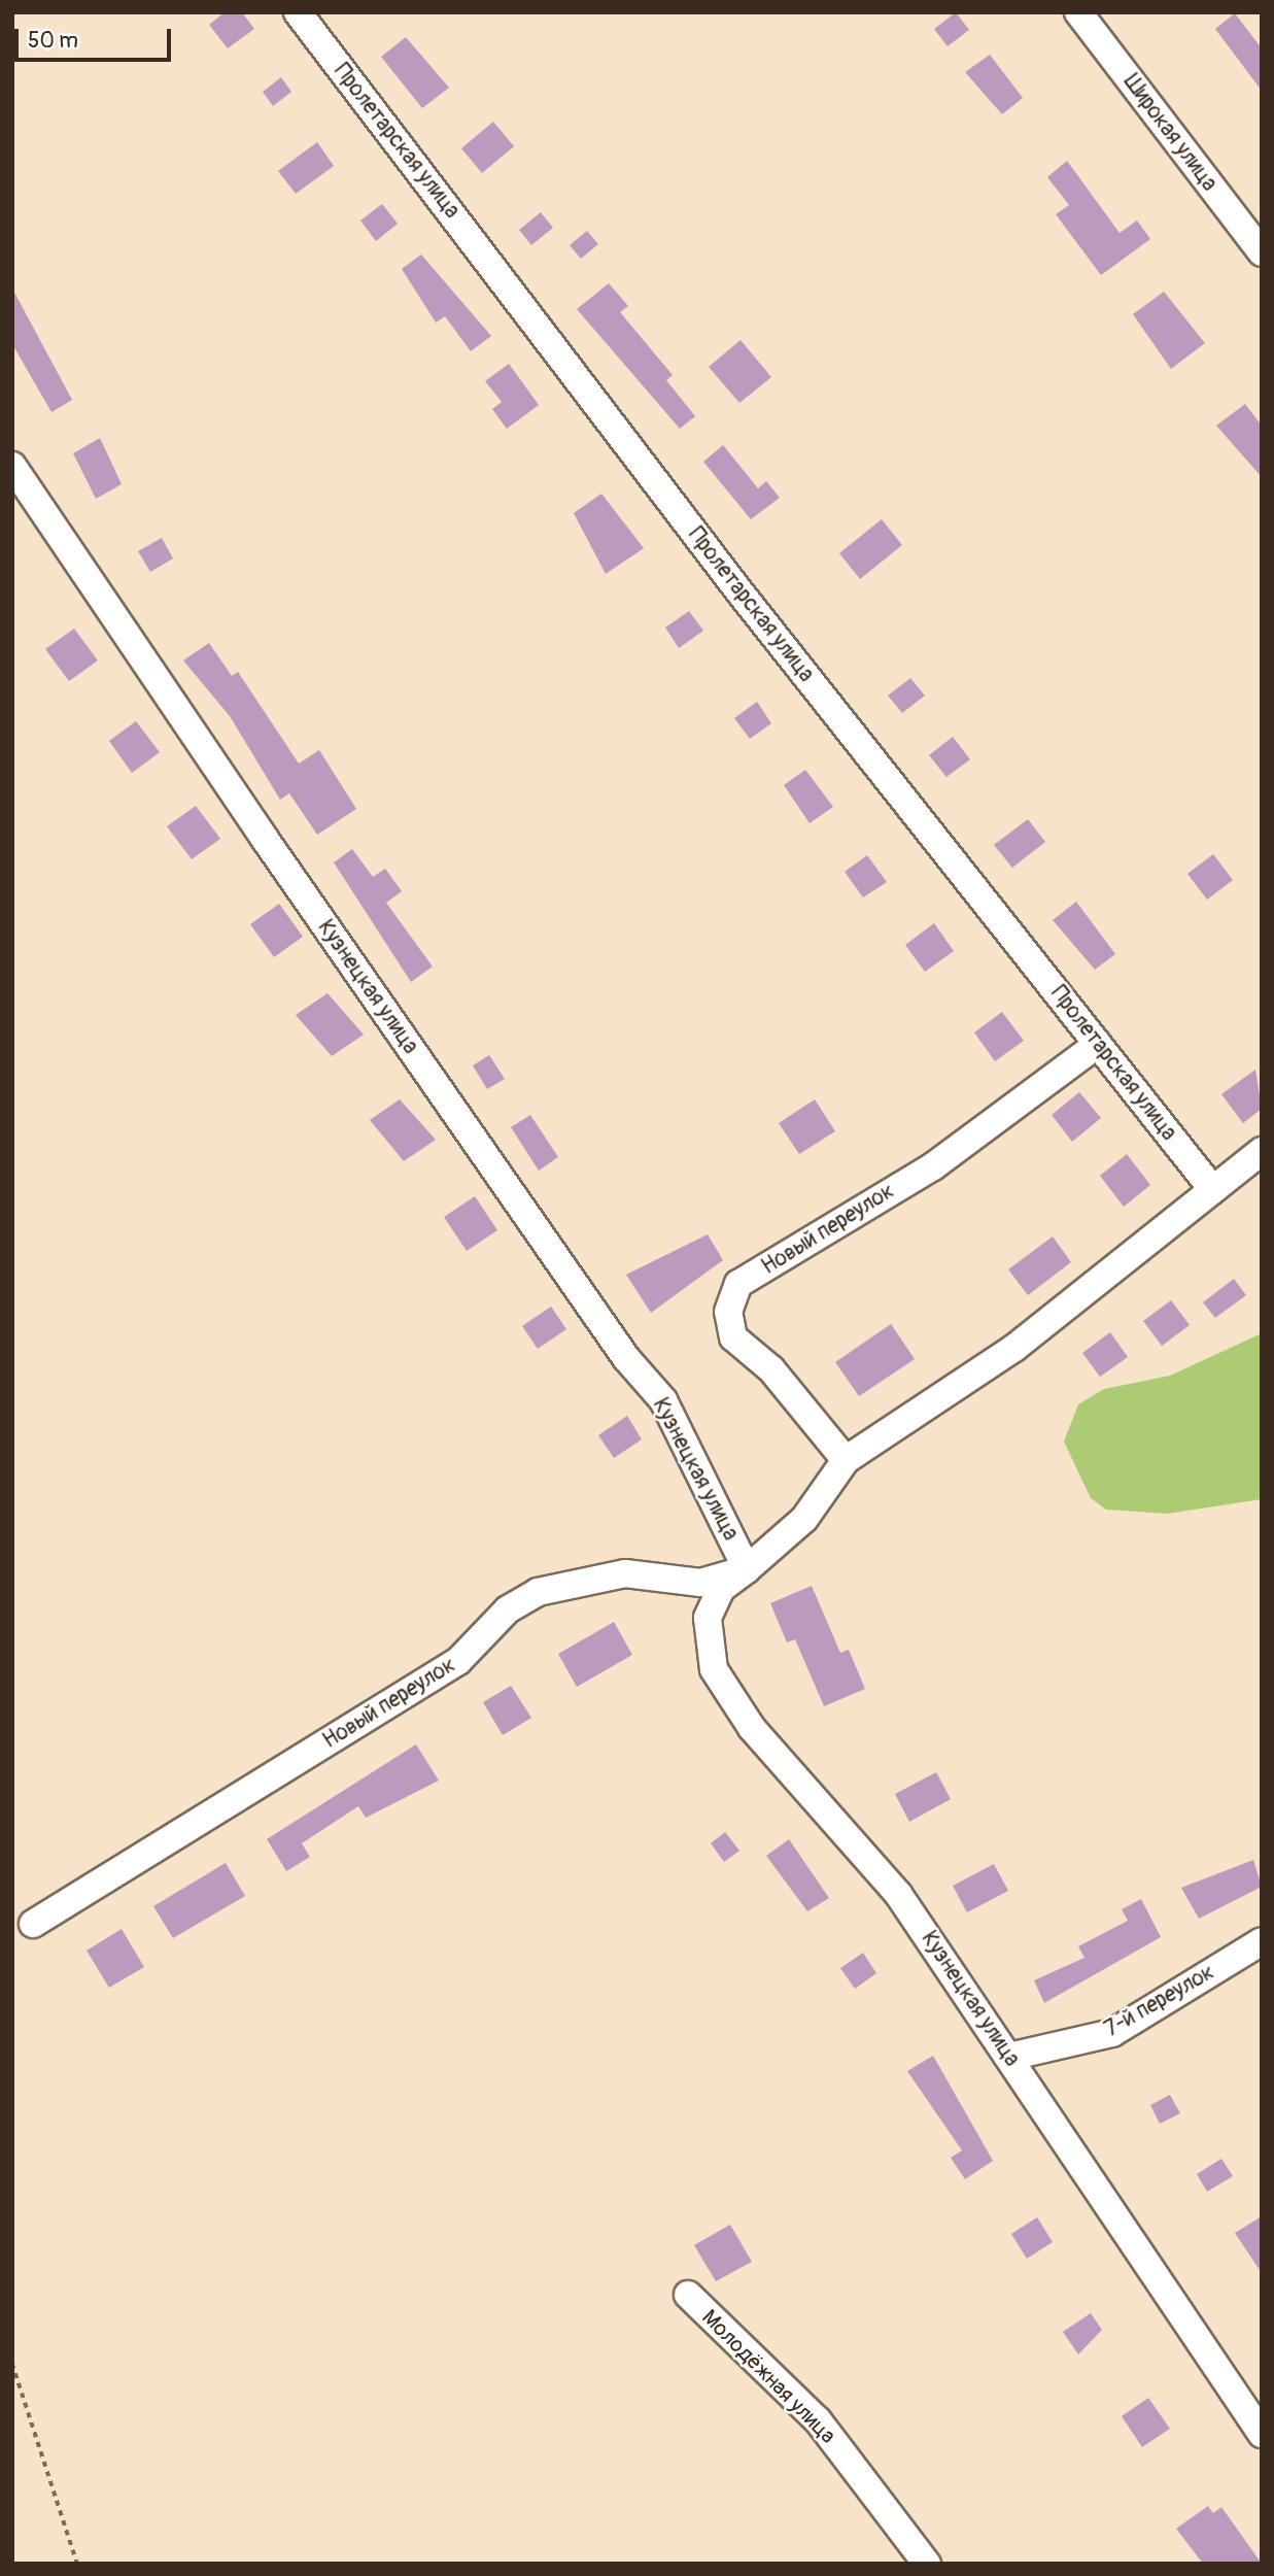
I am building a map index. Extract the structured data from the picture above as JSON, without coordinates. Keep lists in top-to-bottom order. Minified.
{"streets":{"street":["Широкая улица","Пролетарская улица","Кузнецкая улица","Новый переулок","7-й переулок","Молодёжная улица"]},"crossings":[["Пролетарская улица","Новый переулок"],["Кузнецкая улица","Новый переулок"],["Кузнецкая улица","7-й переулок"]],"scale_bar":"50 m"}
